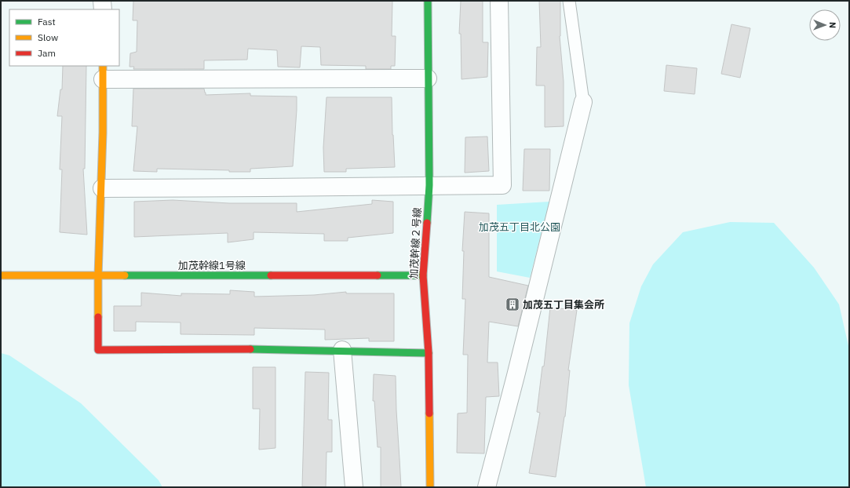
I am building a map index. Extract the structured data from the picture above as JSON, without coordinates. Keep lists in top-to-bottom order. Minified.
{"streets":{"street":["加茂幹線２号線","加茂幹線1号線"]},"crossings":[["加茂幹線２号線","加茂幹線1号線"]],"parks":["加茂五丁目北公園"],"places":{"building":["加茂五丁目集会所"]},"legend":["Fast","Slow","Jam"],"north":"right"}
